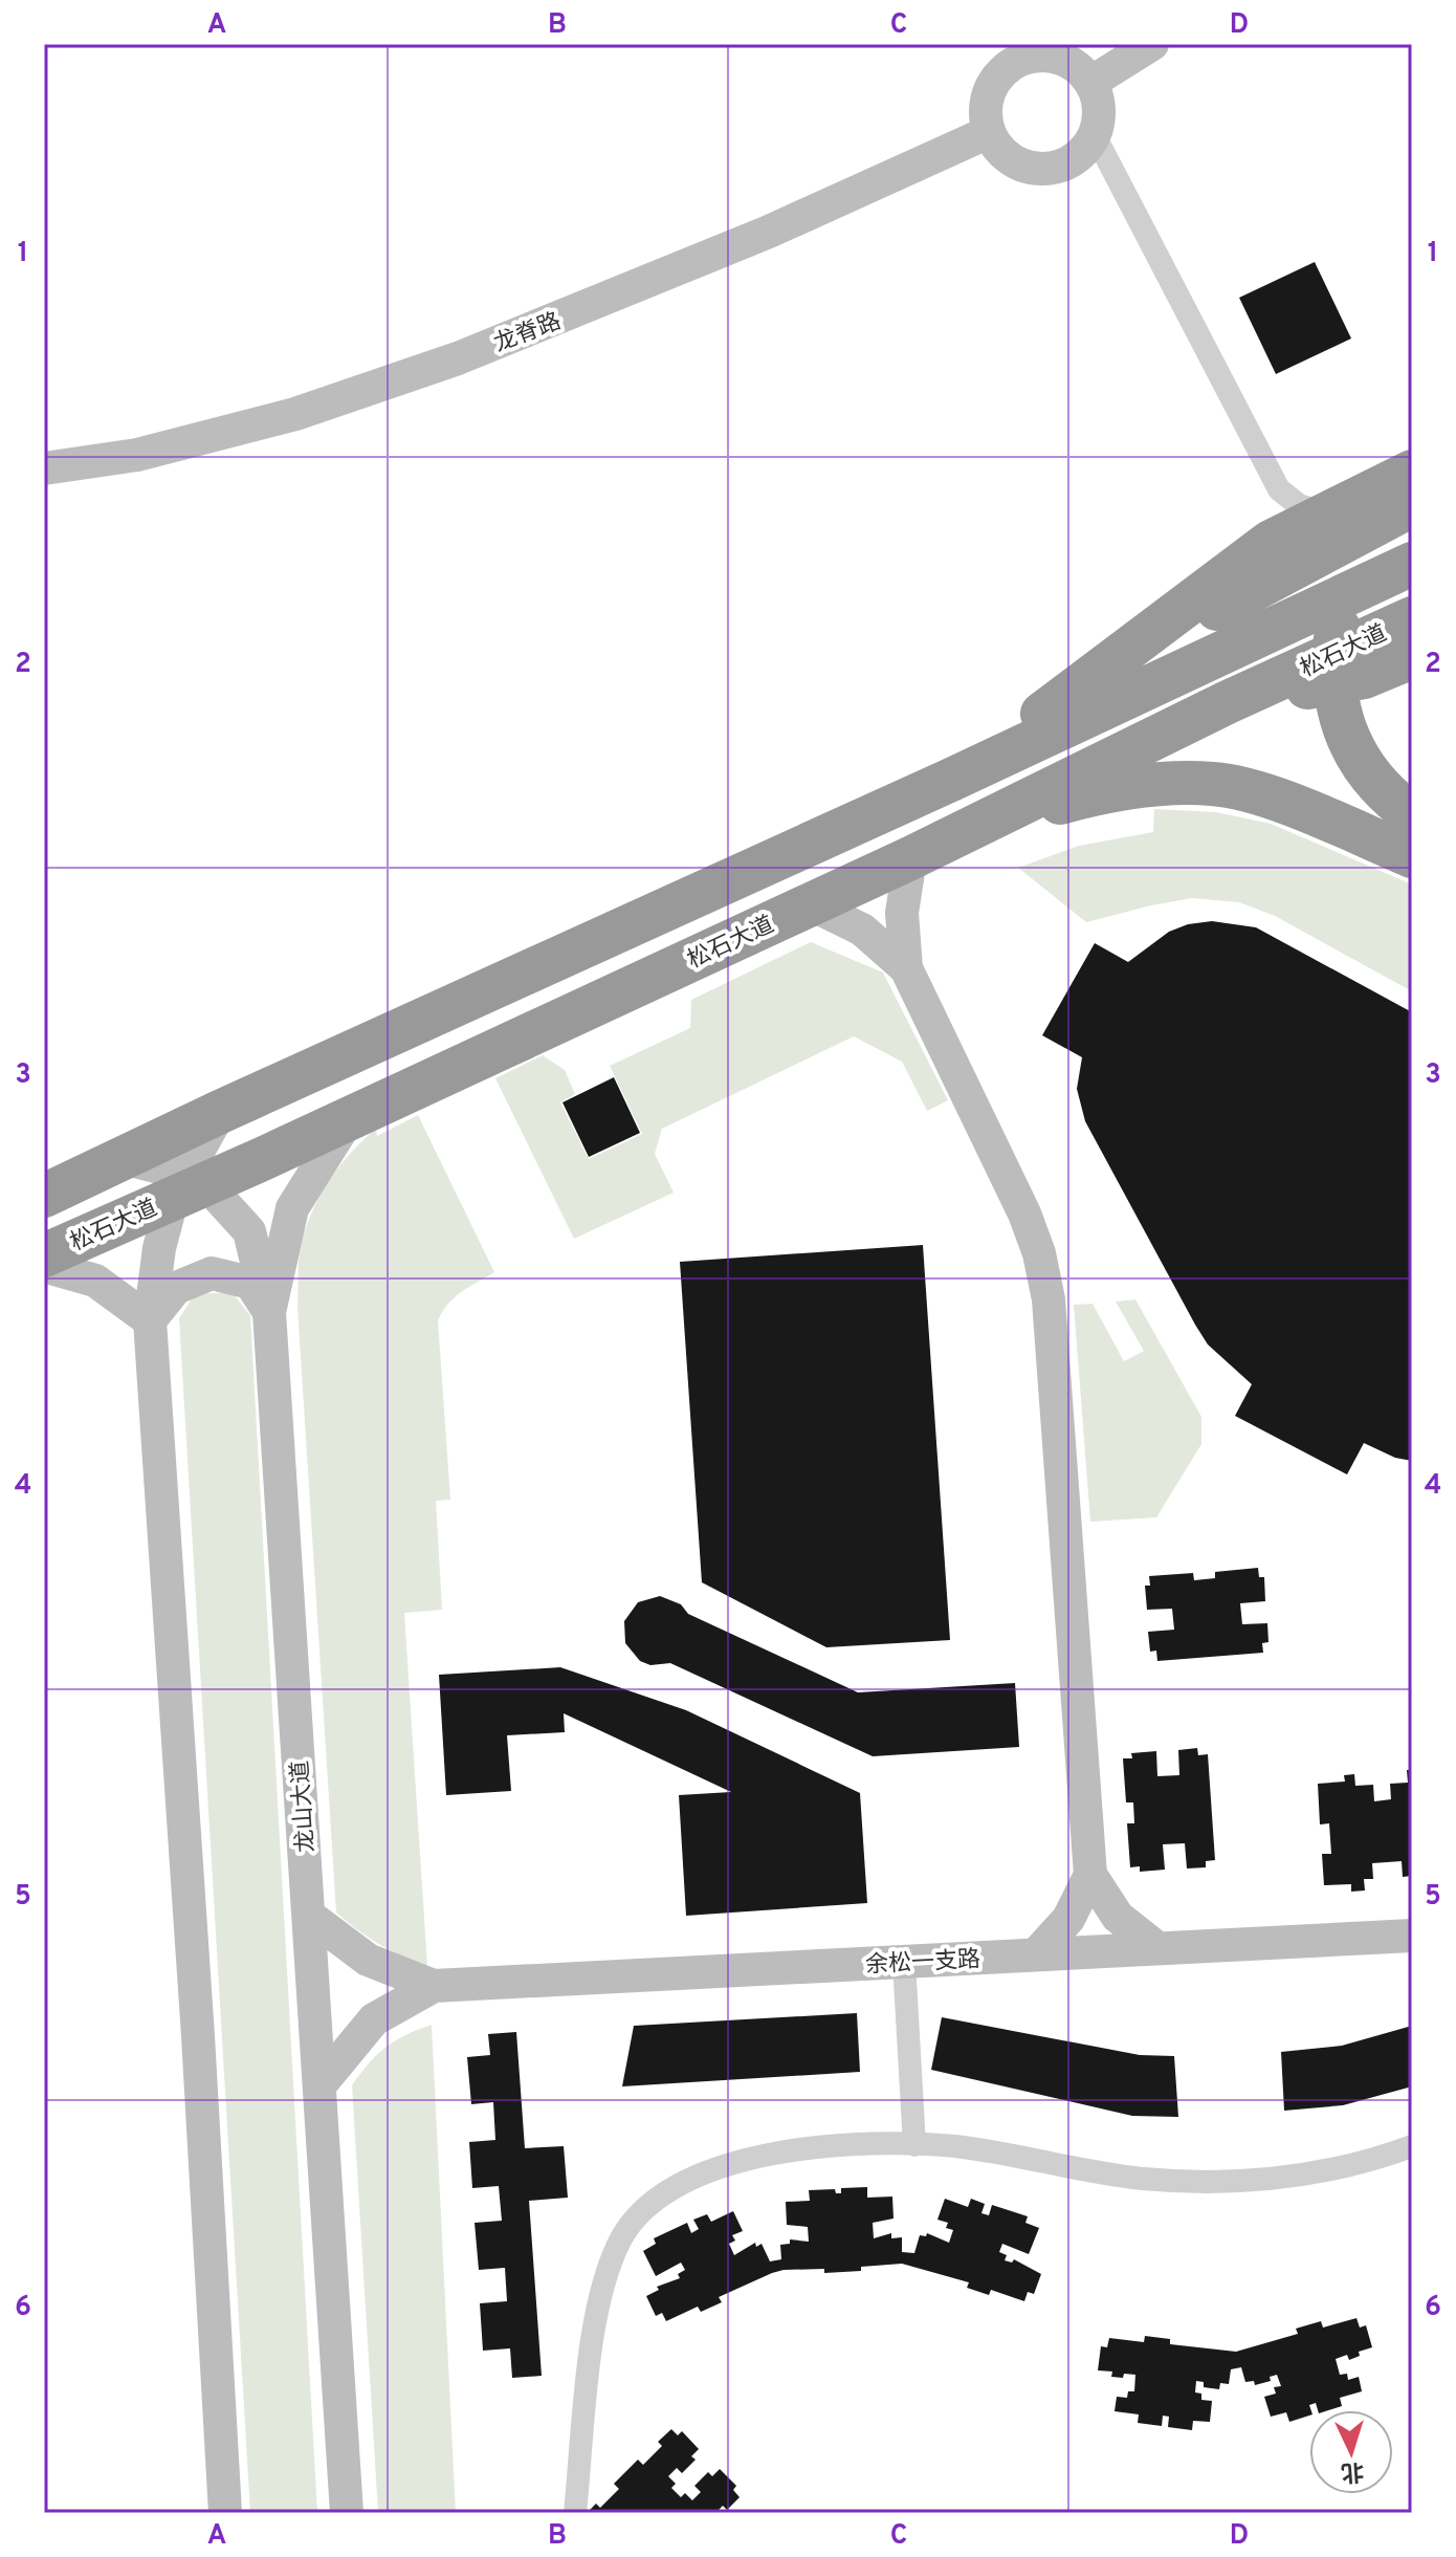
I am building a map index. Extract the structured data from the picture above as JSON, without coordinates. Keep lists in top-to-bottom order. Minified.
{"streets":{"highway":["松石大道"],"street":["龙脊路","龙山大道","余松一支路"]},"crossings":[["松石大道","龙山大道"]],"north":"bottom","grid":{"columns":["A","B","C","D"],"rows":["1","2","3","4","5","6"]}}
